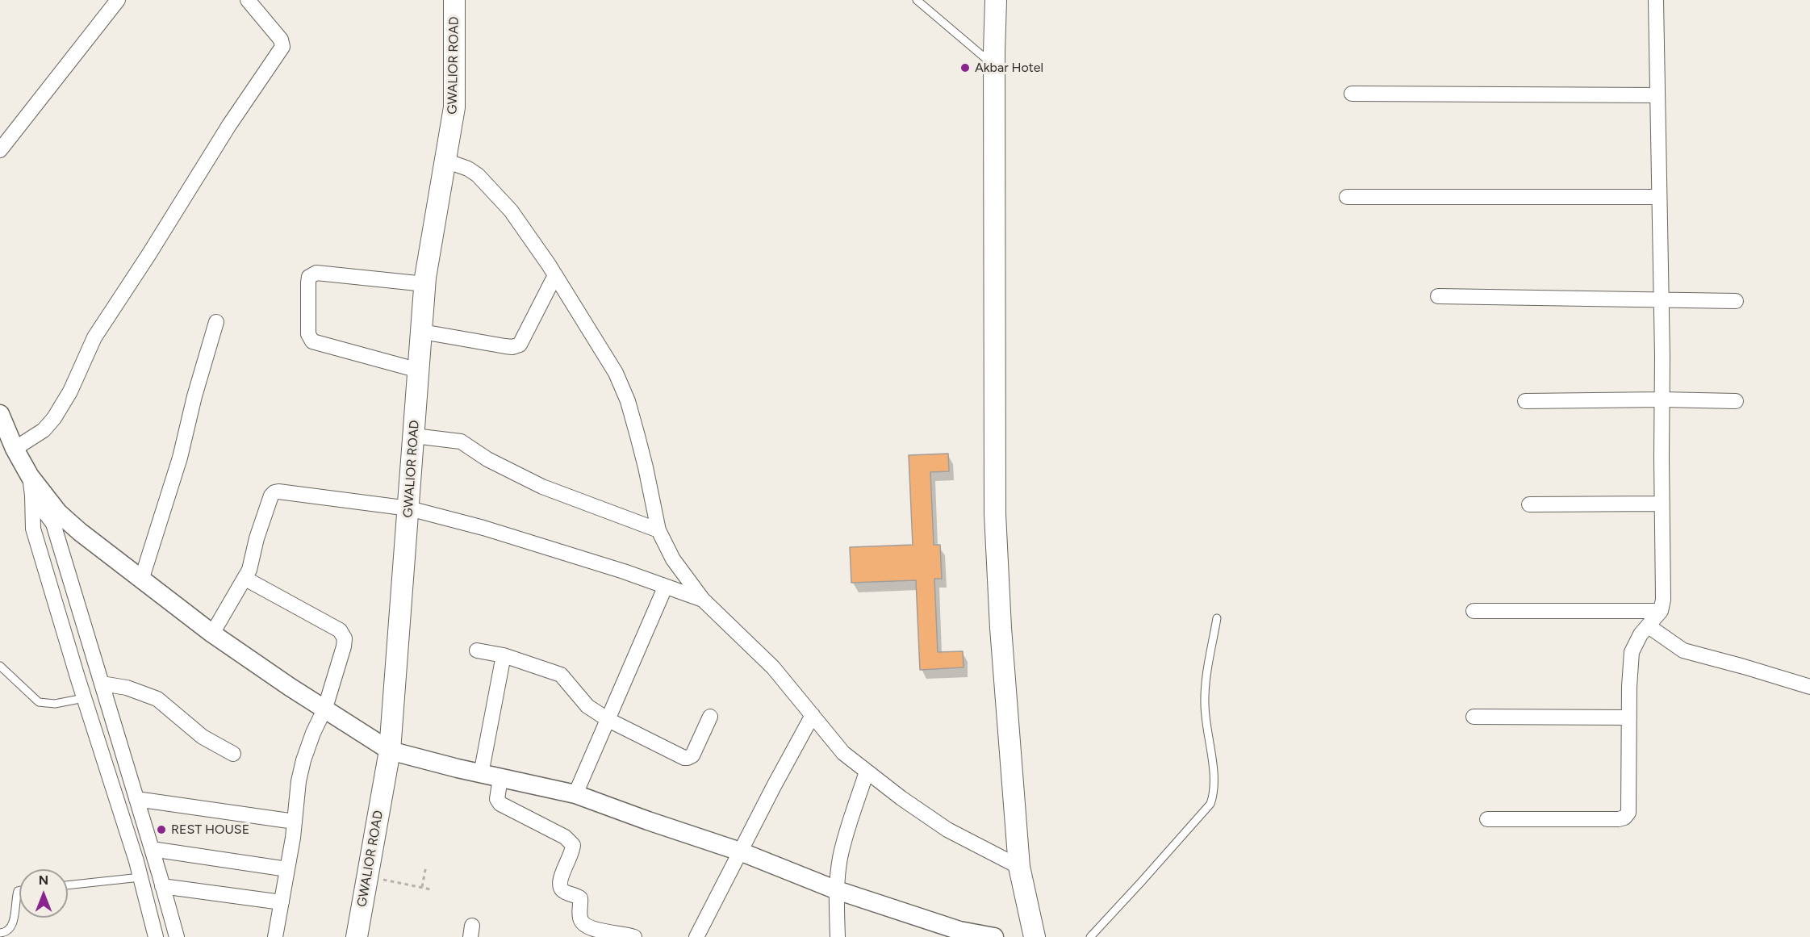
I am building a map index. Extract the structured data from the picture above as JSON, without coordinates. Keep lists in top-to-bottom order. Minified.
{"streets":{"main road":["GWALIOR ROAD"]},"places":["Akbar Hotel","REST HOUSE"],"north":"top"}
